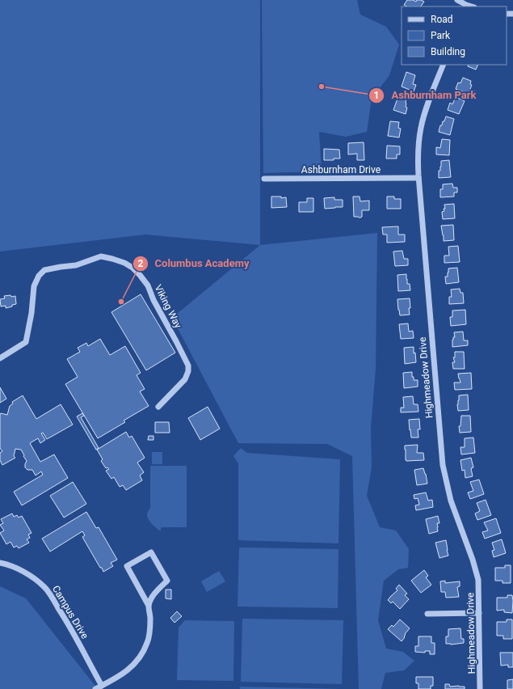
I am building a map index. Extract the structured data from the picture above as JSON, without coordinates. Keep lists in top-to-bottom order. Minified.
{"streets":{"street":["Ashburnham Drive","Viking Way","Highmeadow Drive","Campus Drive"]},"crossings":[["Ashburnham Drive","Highmeadow Drive"]],"places":["Ashburnham Park","Columbus Academy"],"legend":["Road","Park","Building"]}
